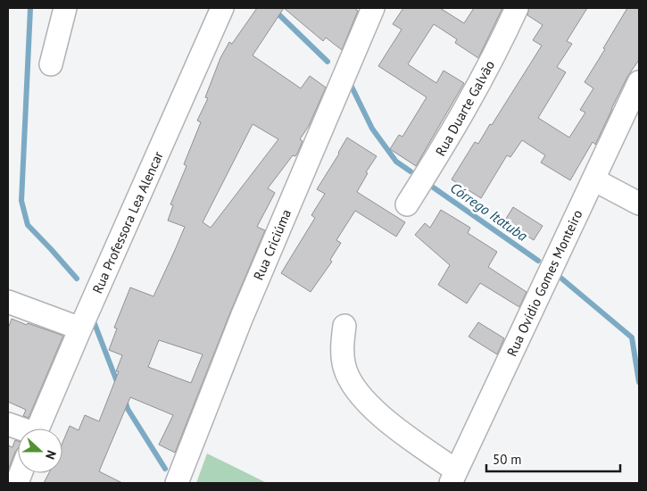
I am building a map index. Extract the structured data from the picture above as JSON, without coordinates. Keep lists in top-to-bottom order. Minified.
{"streets":{"street":["Rua Duarte Galvão","Rua Professora Lea Alencar","Rua Criciúma","Rua Ovídio Gomes Monteiro"]},"water":["Córrego Itatuba"],"scale_bar":"50 m","north":"right"}
